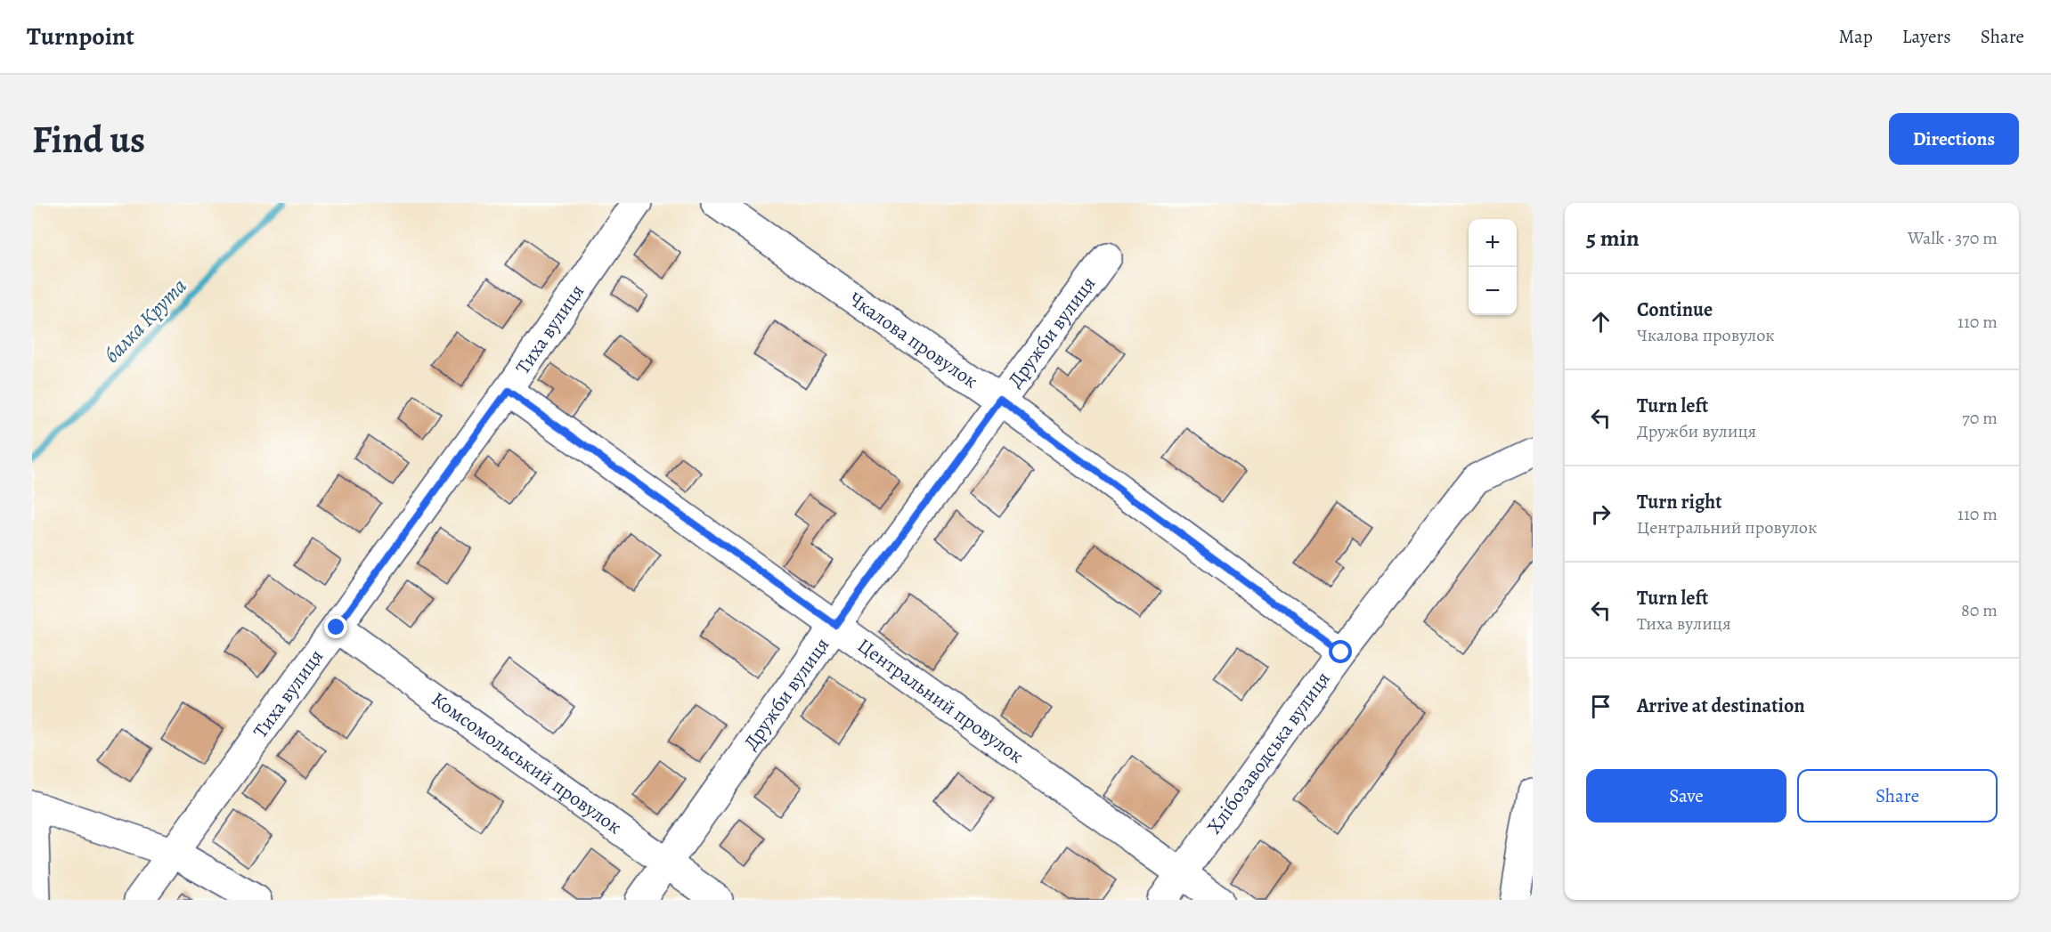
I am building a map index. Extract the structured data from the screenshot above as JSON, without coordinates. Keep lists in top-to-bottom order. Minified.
{"streets":{"street":["Тиха вулиця","Дружби вулиця","Чкалова провулок","Центральний провулок","Хлібозаводська вулиця","Комсомольський провулок"]},"crossings":[["Тиха вулиця","Центральний провулок"],["Тиха вулиця","Комсомольський провулок"],["Дружби вулиця","Чкалова провулок"],["Дружби вулиця","Центральний провулок"],["Дружби вулиця","Комсомольський провулок"],["Чкалова провулок","Хлібозаводська вулиця"],["Центральний провулок","Хлібозаводська вулиця"]],"water":["балка Крута"],"page":{"header":"Turnpoint","nav":["Map","Layers","Share"],"buttons":["Directions",["Save","Share"]],"title":"Find us","heading":["5 min","Walk · 370 m"],"map_buttons":["+","−"],"list":[["Continue","Чкалова провулок","110 m"],["Turn left","Дружби вулиця","70 m"],["Turn right","Центральний провулок","110 m"],["Turn left","Тиха вулиця","80 m"],"Arrive at destination"]}}
